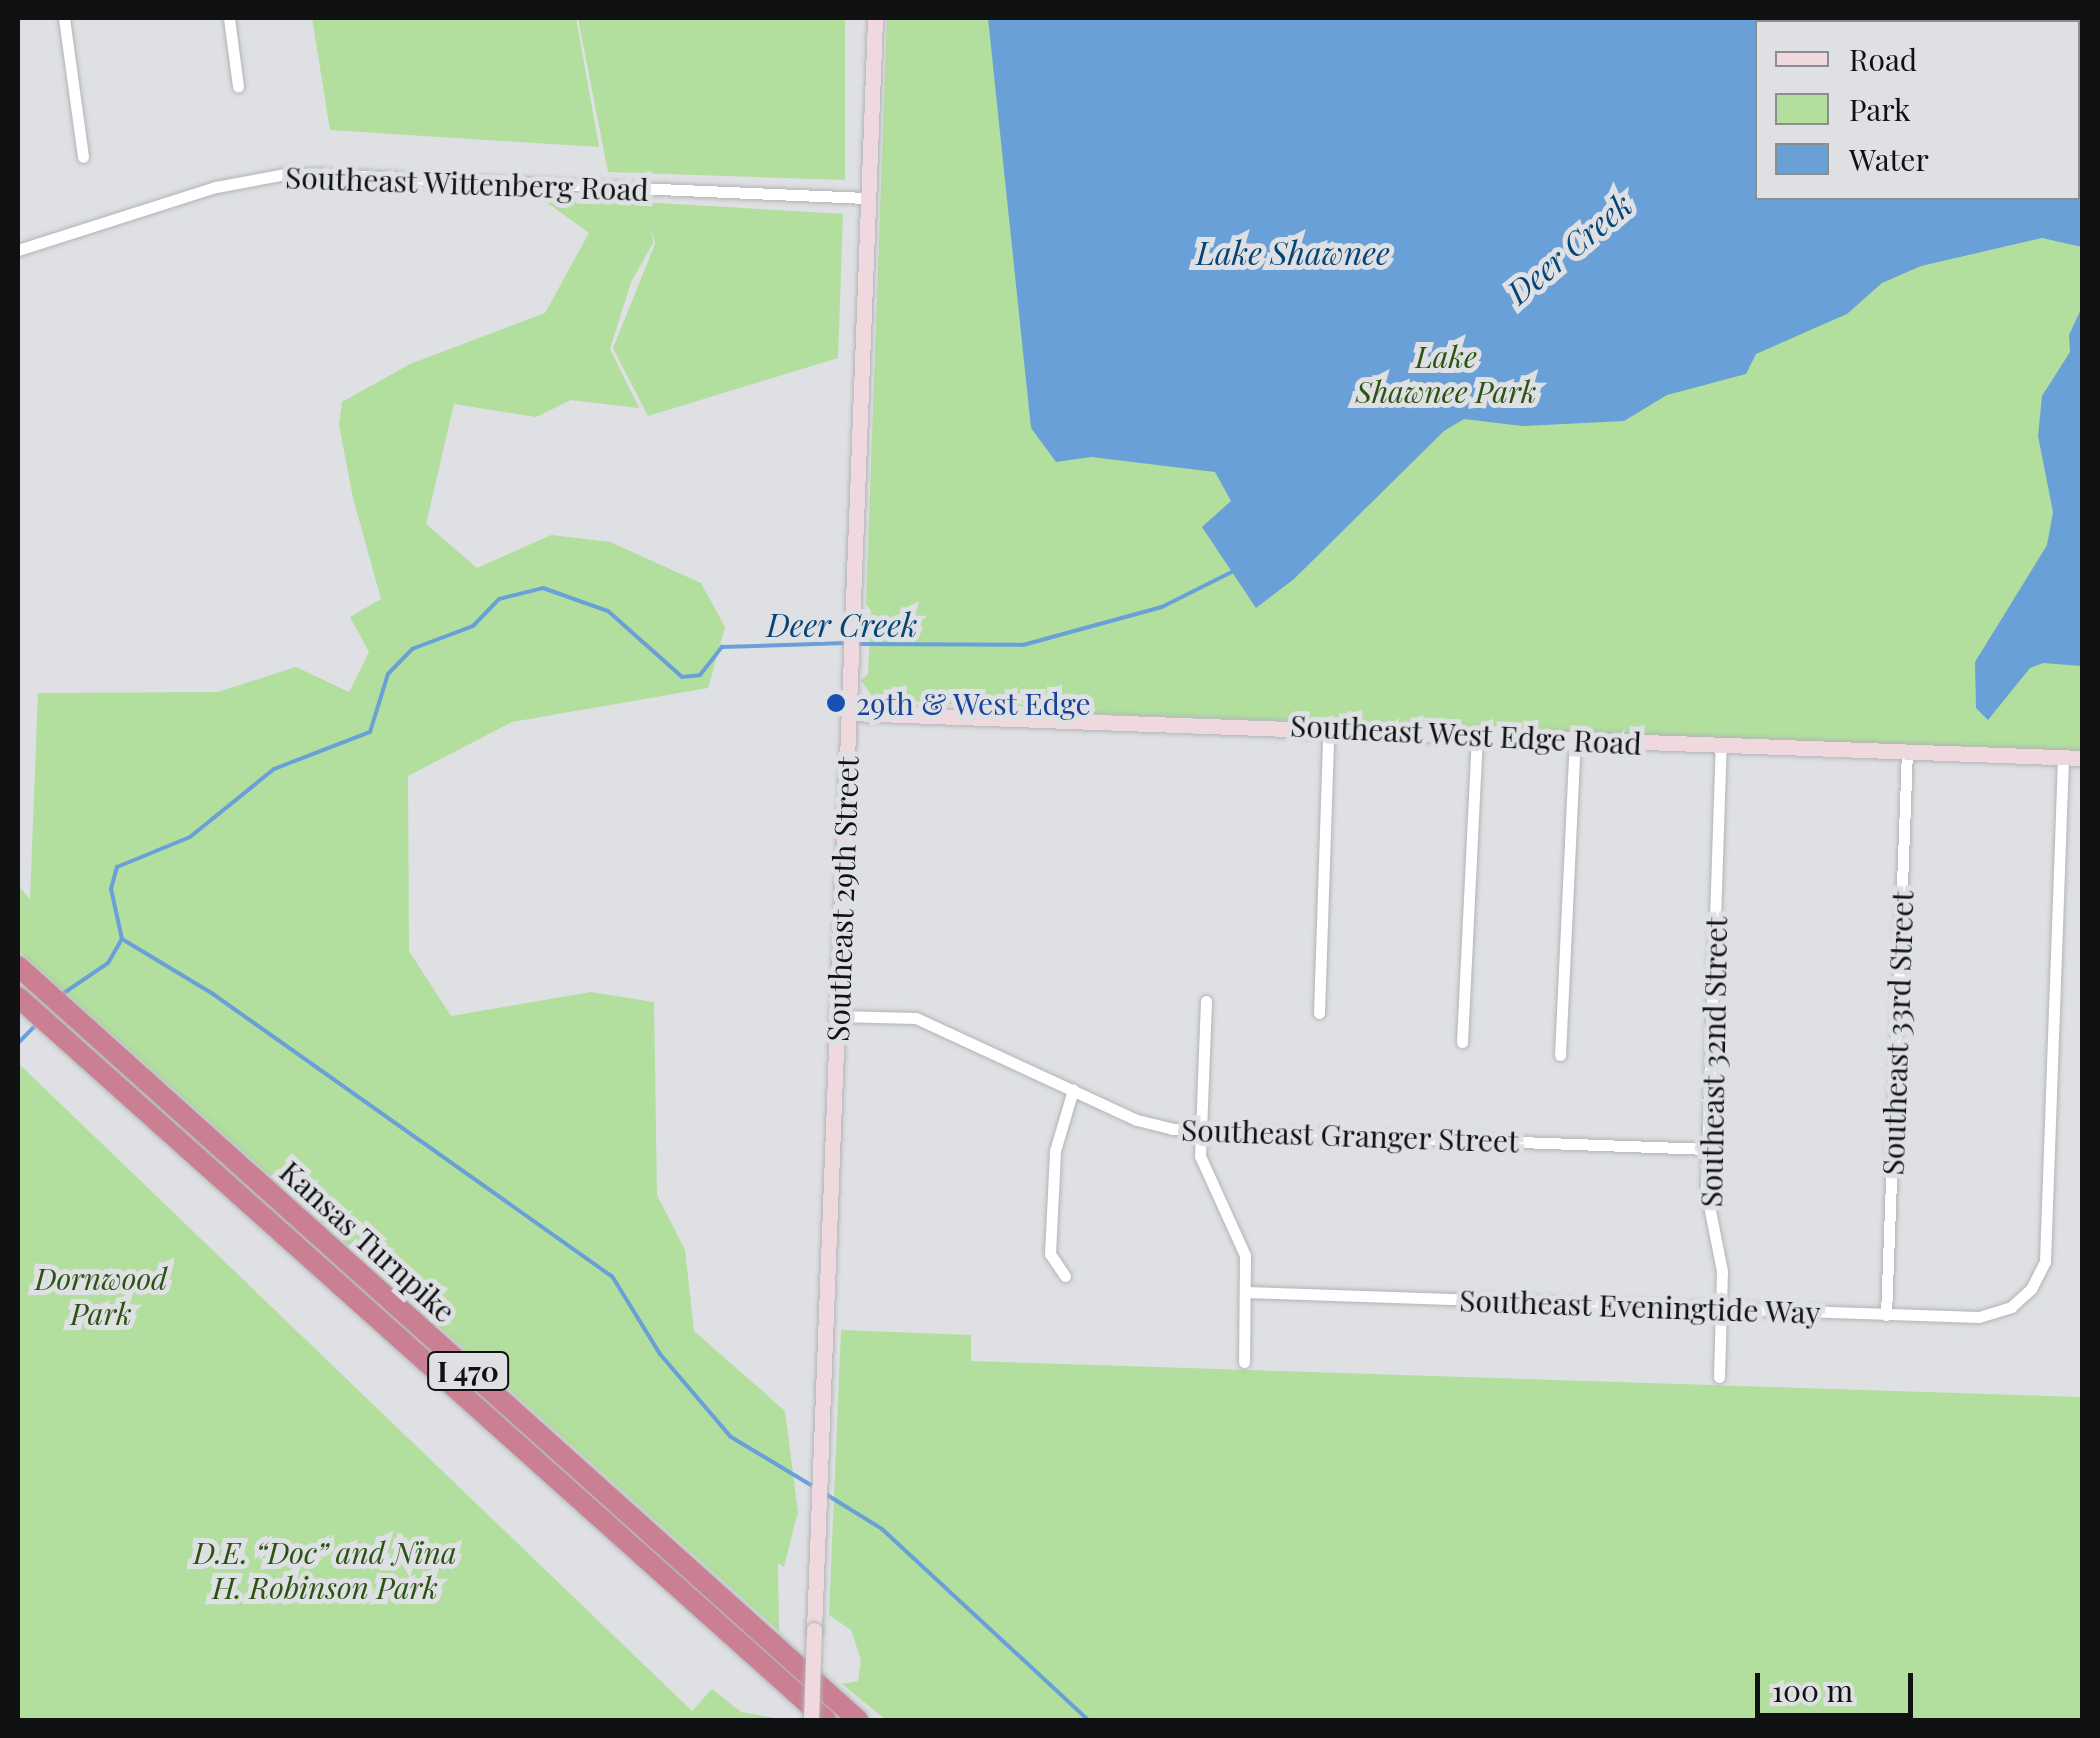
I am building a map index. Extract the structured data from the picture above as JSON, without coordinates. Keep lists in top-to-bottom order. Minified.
{"streets":{"highway":["Kansas Turnpike","I 470"],"main road":["Southeast West Edge Road","Southeast 29th Street"],"street":["Southeast Wittenberg Road","Southeast 33rd Street","Southeast 32nd Street","Southeast Granger Street","Southeast Eveningtide Way"]},"crossings":[["Southeast Wittenberg Road","Southeast 29th Street"],["Southeast West Edge Road","Southeast 29th Street"],["Southeast West Edge Road","Southeast 33rd Street"],["Southeast West Edge Road","Southeast 32nd Street"],["Southeast West Edge Road","Southeast Eveningtide Way"],["Southeast 29th Street","Southeast Granger Street"],["Southeast 33rd Street","Southeast Eveningtide Way"],["Southeast 32nd Street","Southeast Granger Street"],["Southeast 32nd Street","Southeast Eveningtide Way"]],"water":["Deer Creek","Lake Shawnee"],"parks":["Lake Shawnee Park","Dornwood Park","D.E. “Doc” and Nina H. Robinson Park"],"places":["29th & West Edge"],"legend":["Road","Park","Water"],"scale_bar":"100 m"}
